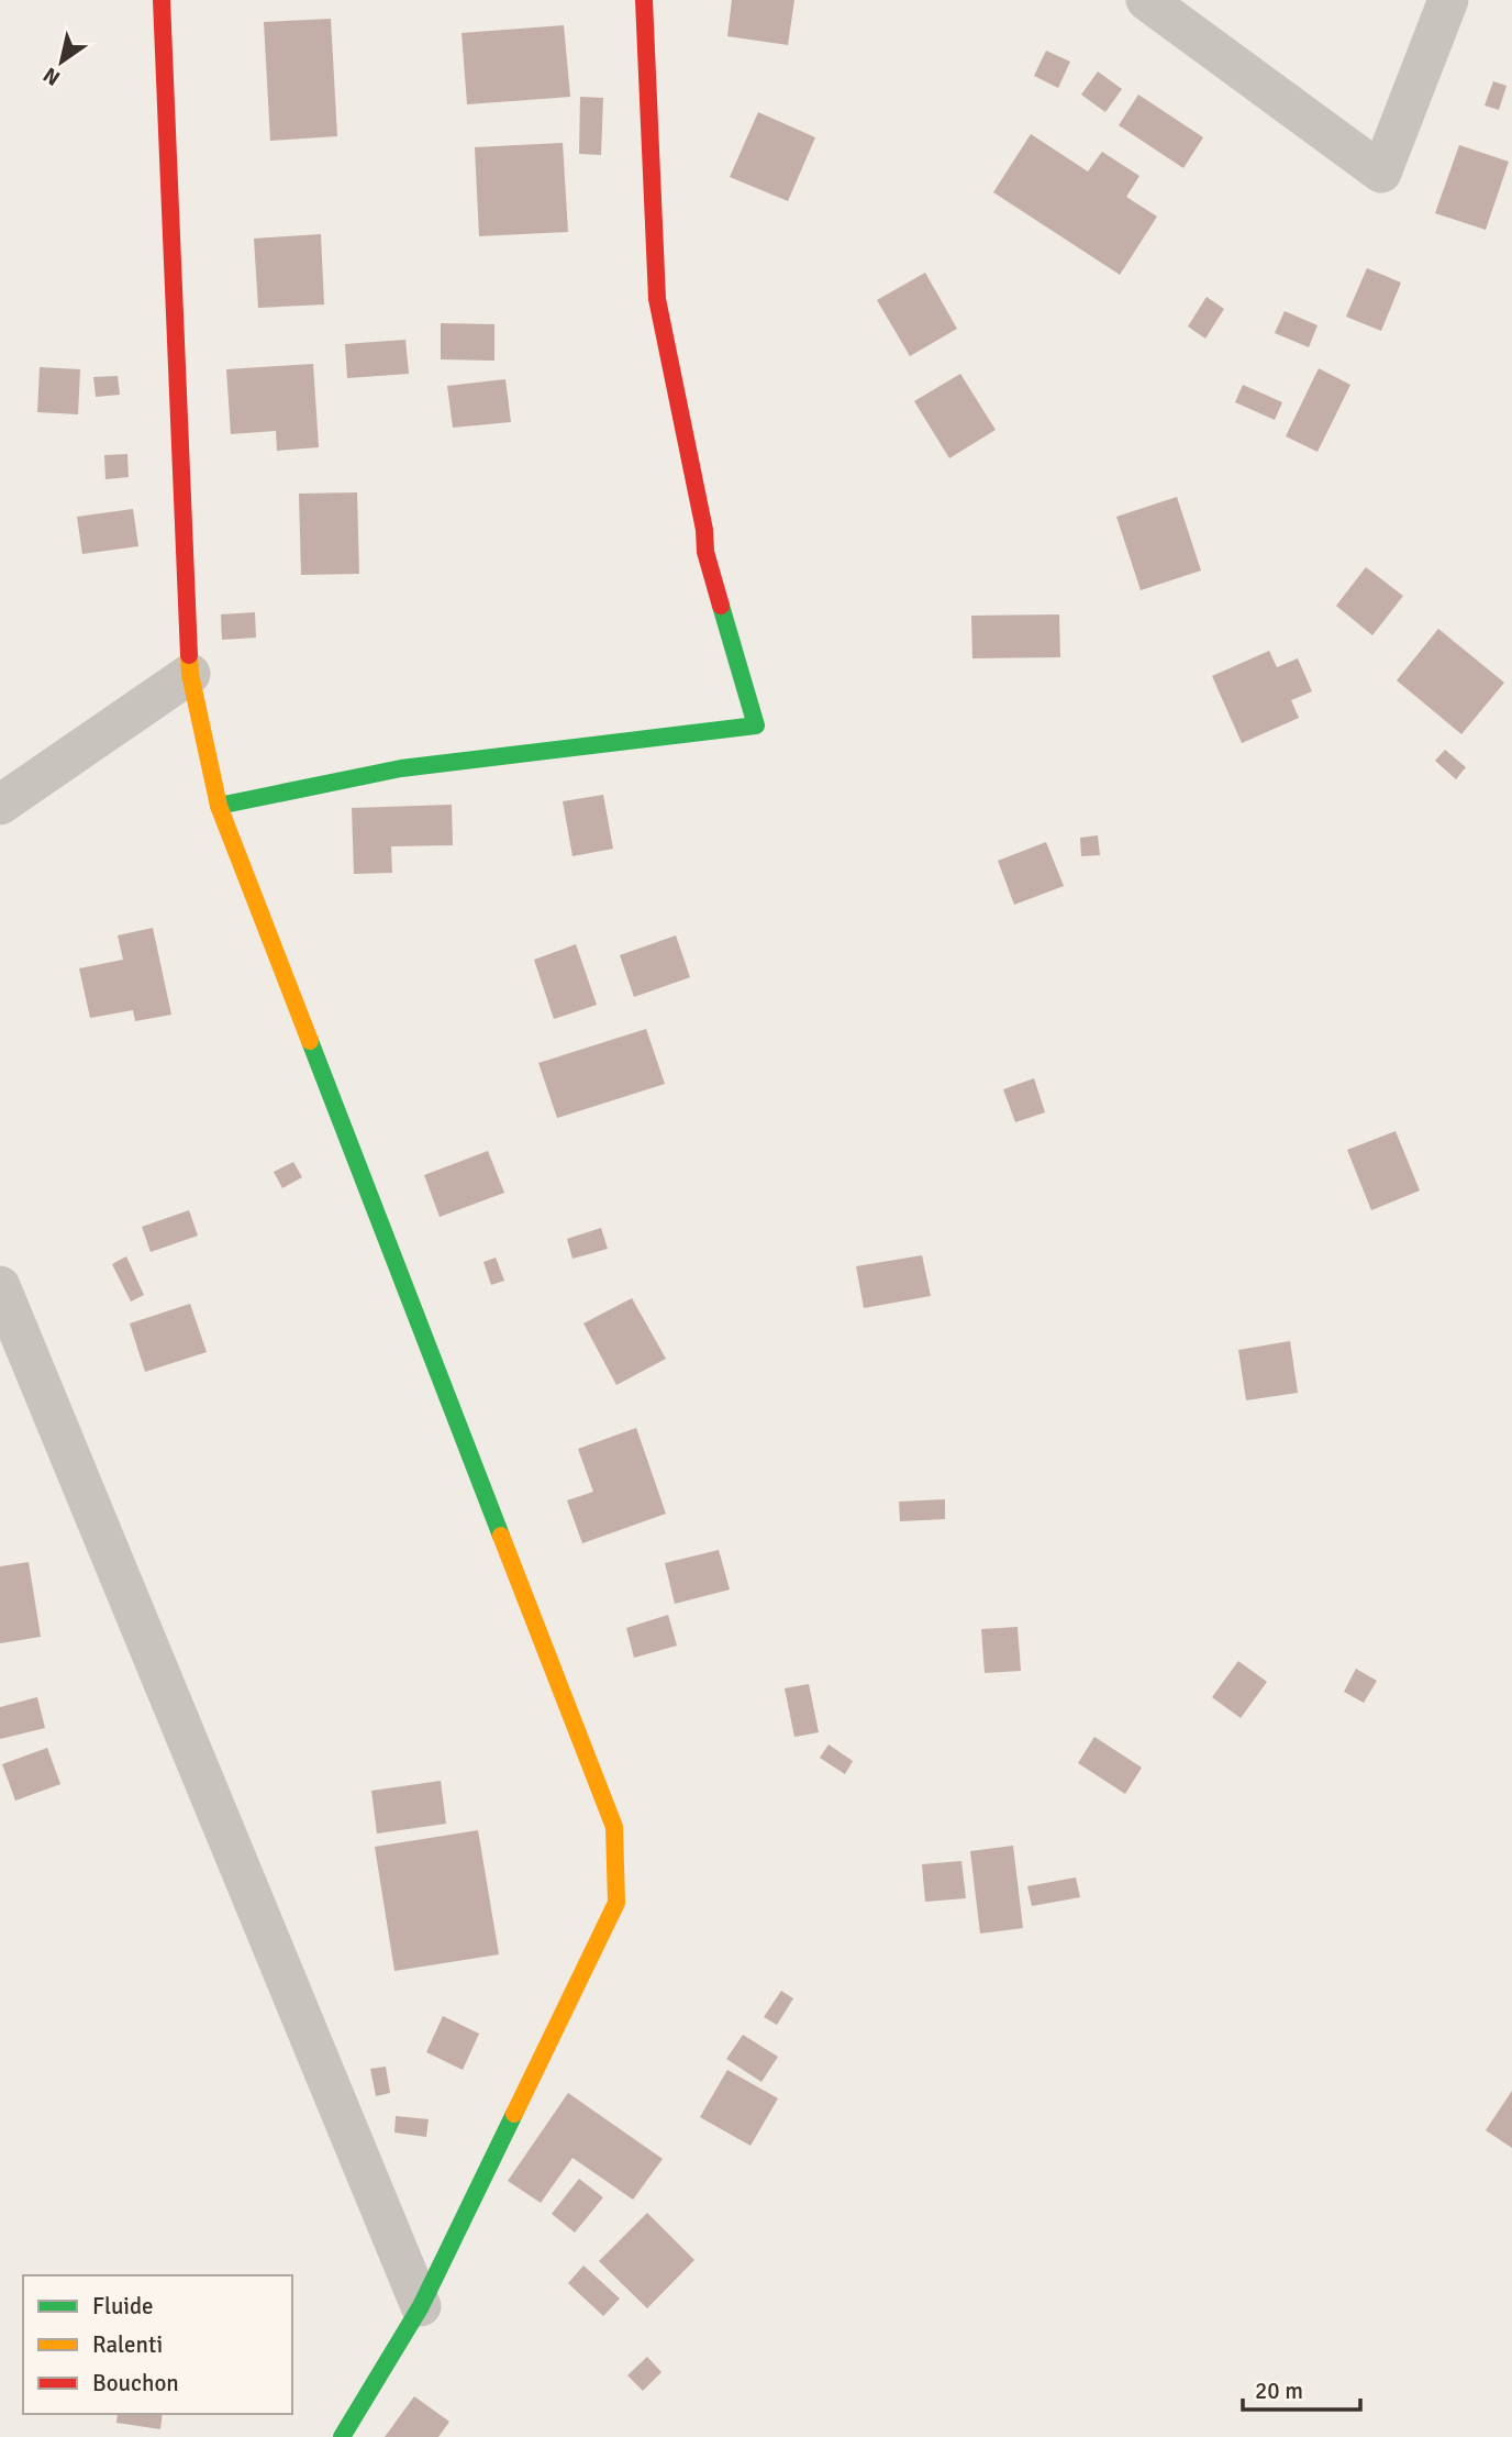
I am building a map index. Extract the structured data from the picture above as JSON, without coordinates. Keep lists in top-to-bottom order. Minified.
{"legend":["Fluide","Ralenti","Bouchon"],"scale_bar":"20 m","north":"bottom left"}
